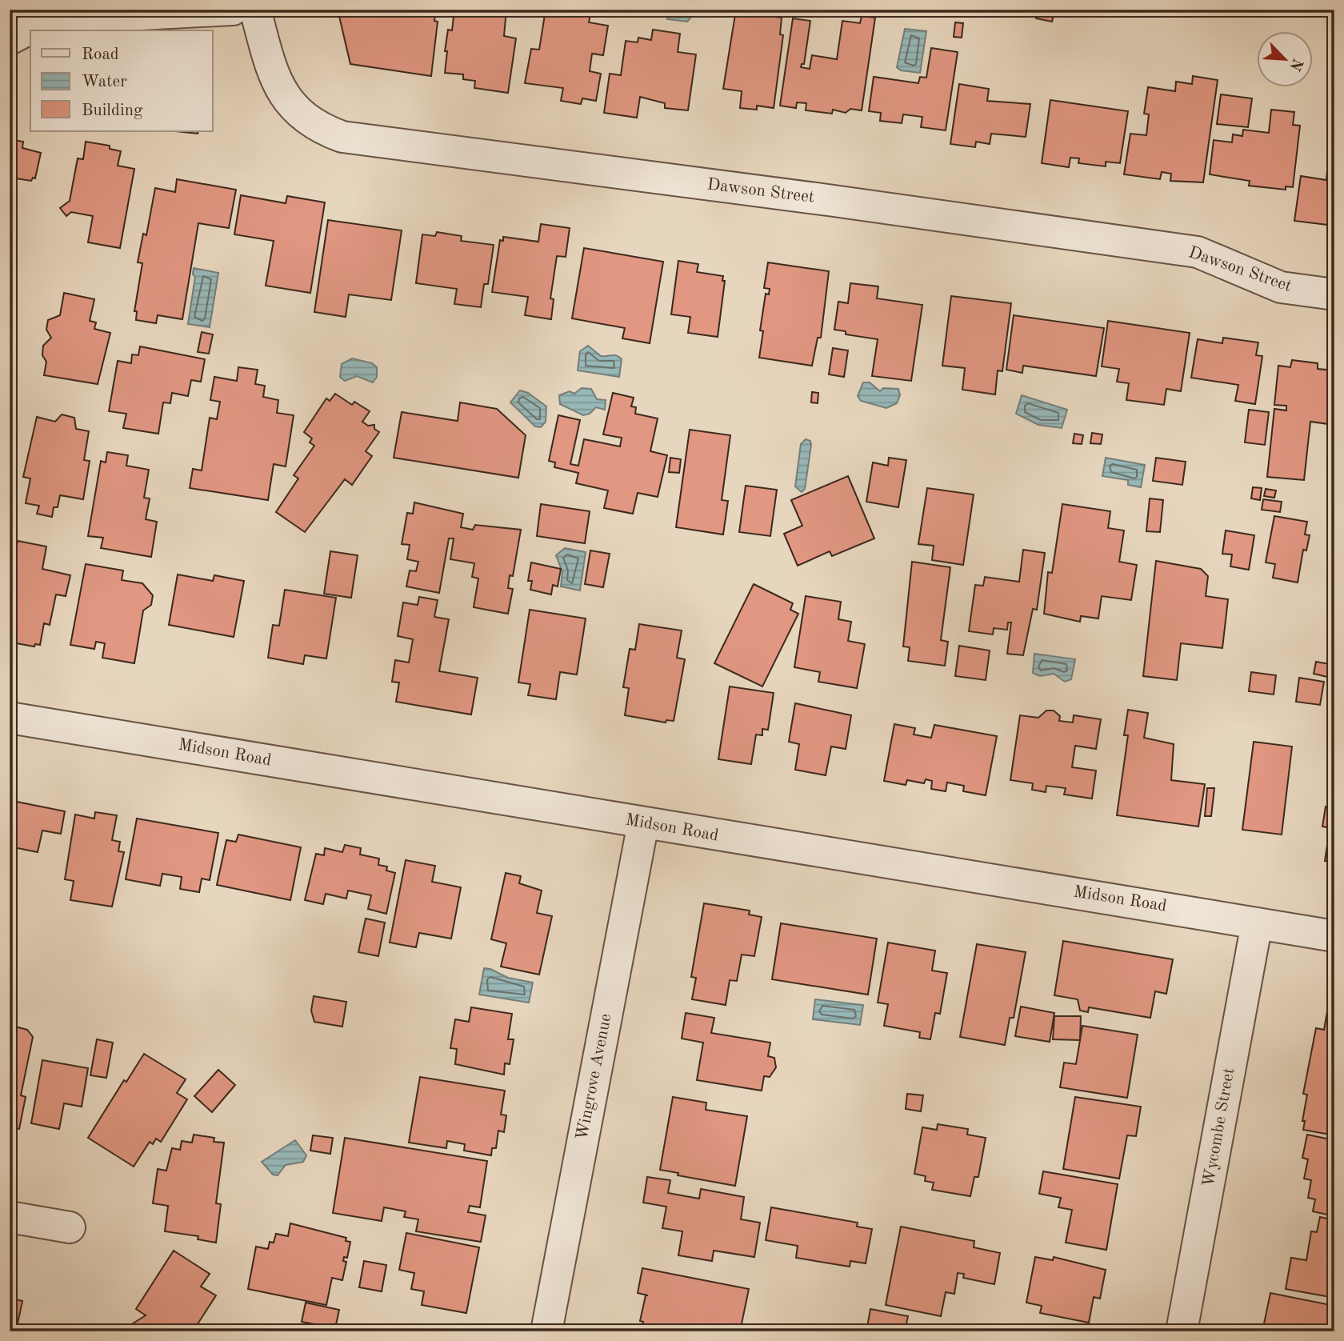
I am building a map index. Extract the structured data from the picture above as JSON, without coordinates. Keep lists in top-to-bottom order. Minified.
{"streets":{"street":["Dawson Street","Midson Road","Wingrove Avenue","Wycombe Street"]},"crossings":[["Midson Road","Wingrove Avenue"],["Midson Road","Wycombe Street"]],"legend":["Road","Water","Building"],"north":"bottom right"}
